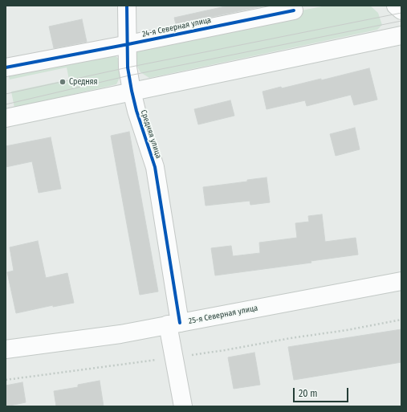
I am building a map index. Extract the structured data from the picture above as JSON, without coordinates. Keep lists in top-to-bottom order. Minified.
{"streets":{"main road":["24-я Северная улица","Средняя улица","25-я Северная улица"]},"crossings":[["24-я Северная улица","Средняя улица"],["Средняя улица","25-я Северная улица"]],"places":["Средняя"],"scale_bar":"20 m"}
